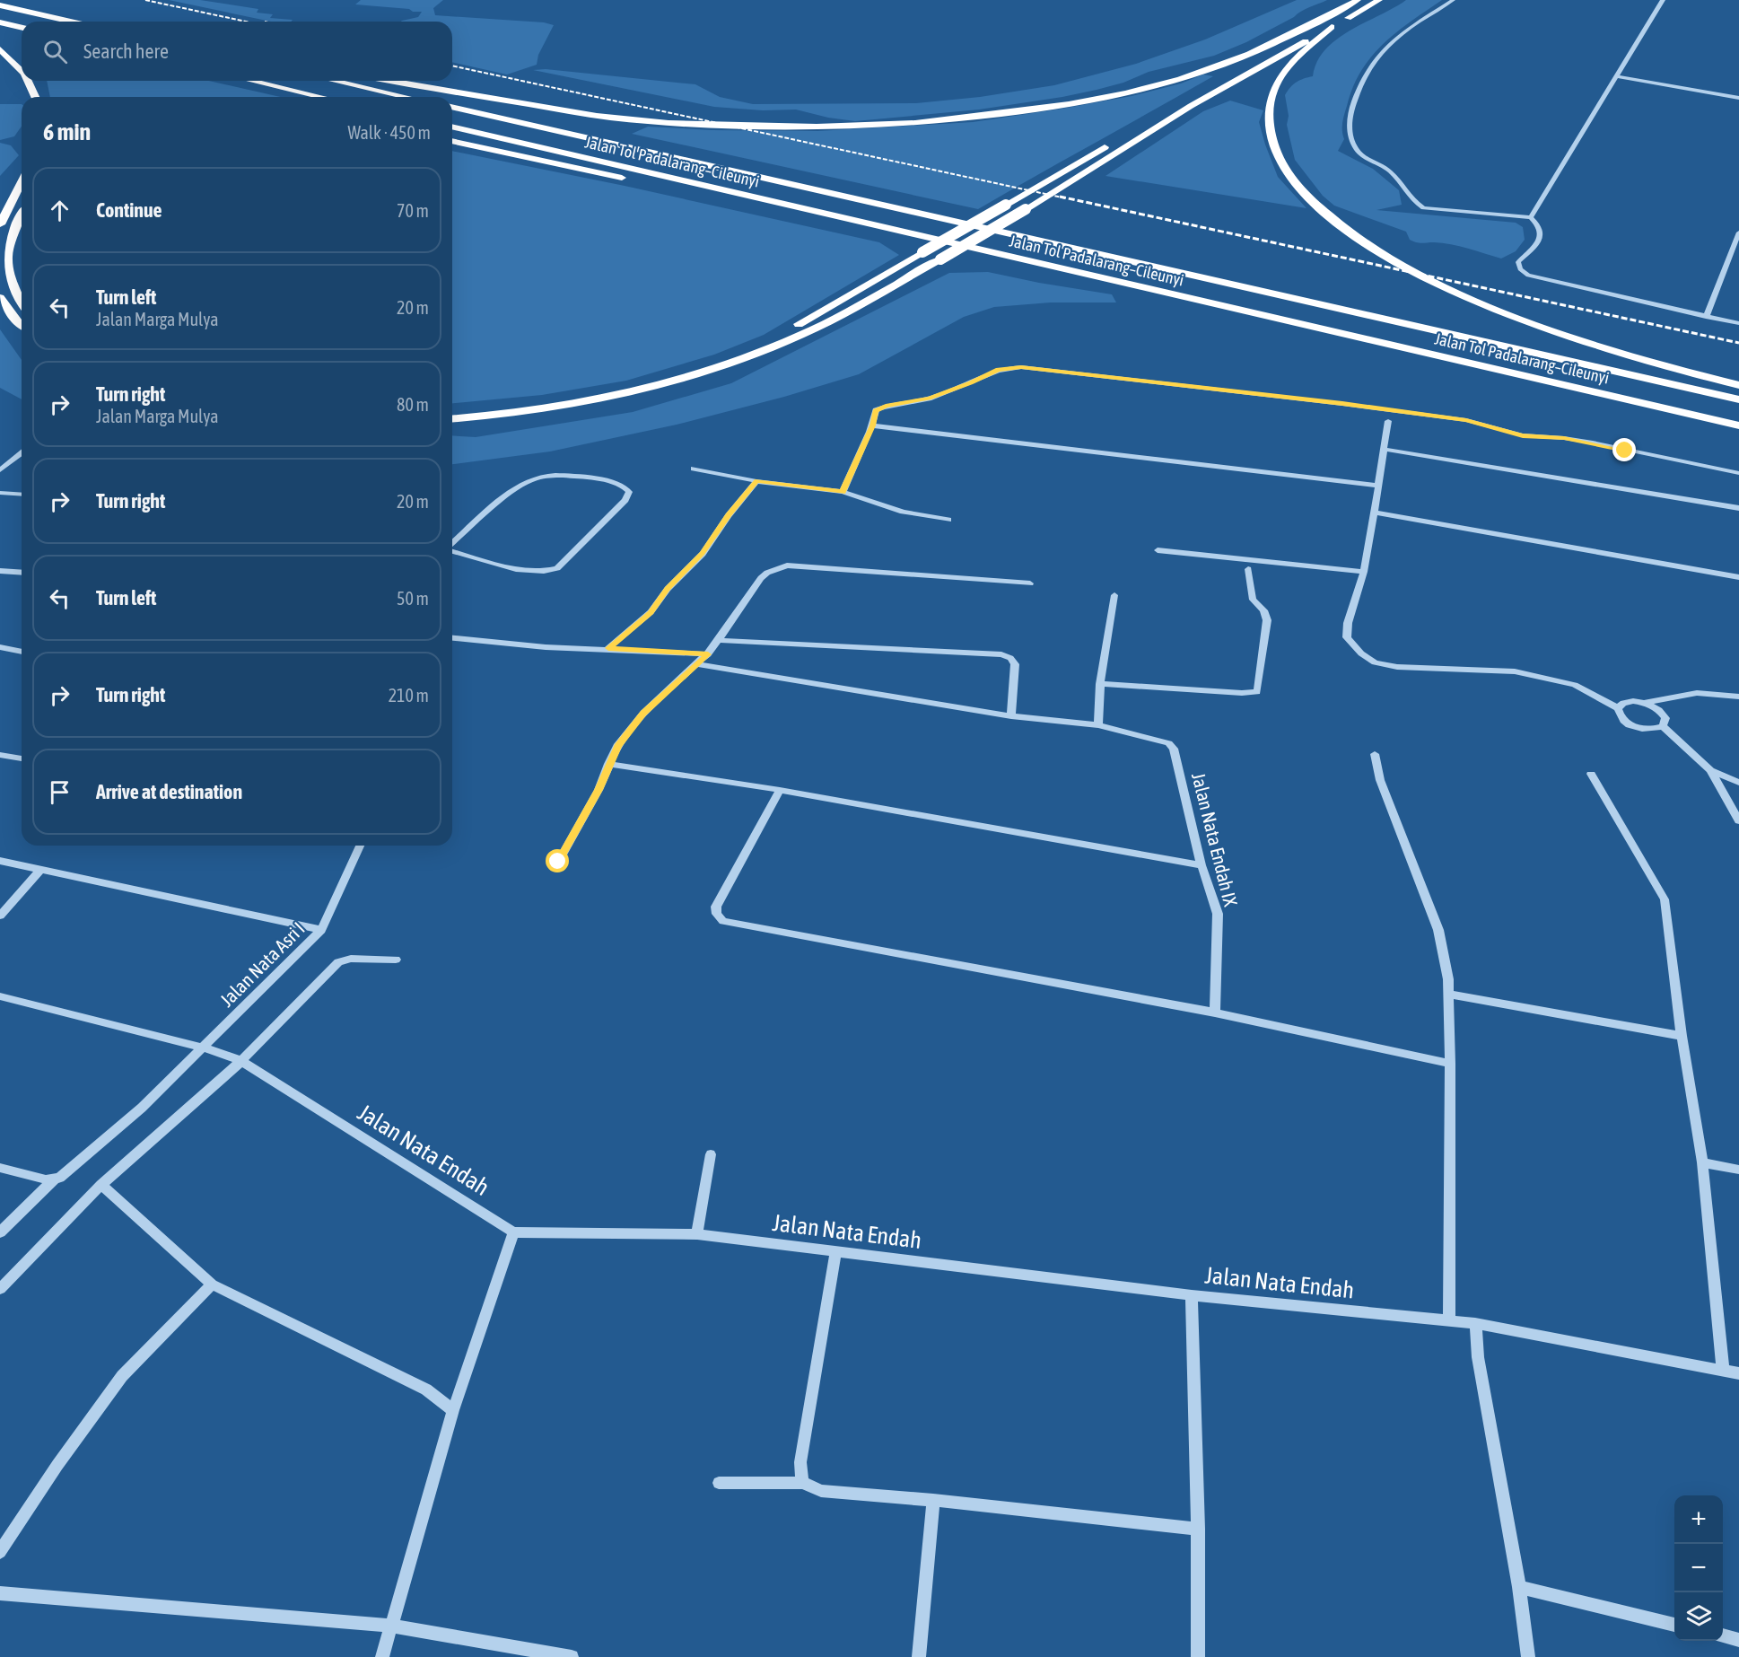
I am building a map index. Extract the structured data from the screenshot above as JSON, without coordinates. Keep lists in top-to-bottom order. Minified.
{"streets":{"highway":["Jalan Tol Padalarang–Cileunyi"],"street":["Jalan Nata Endah IX","Jalan Nata Asri I","Jalan Nata Endah"]},"crossings":[["Jalan Nata Asri I","Jalan Nata Endah"]],"page":{"search":"Search here","heading":["6 min","Walk · 450 m"],"list":[["Continue","70 m"],["Turn left","Jalan Marga Mulya","20 m"],["Turn right","Jalan Marga Mulya","80 m"],["Turn right","20 m"],["Turn left","50 m"],["Turn right","210 m"],"Arrive at destination"],"map_buttons":["+","−"]}}
